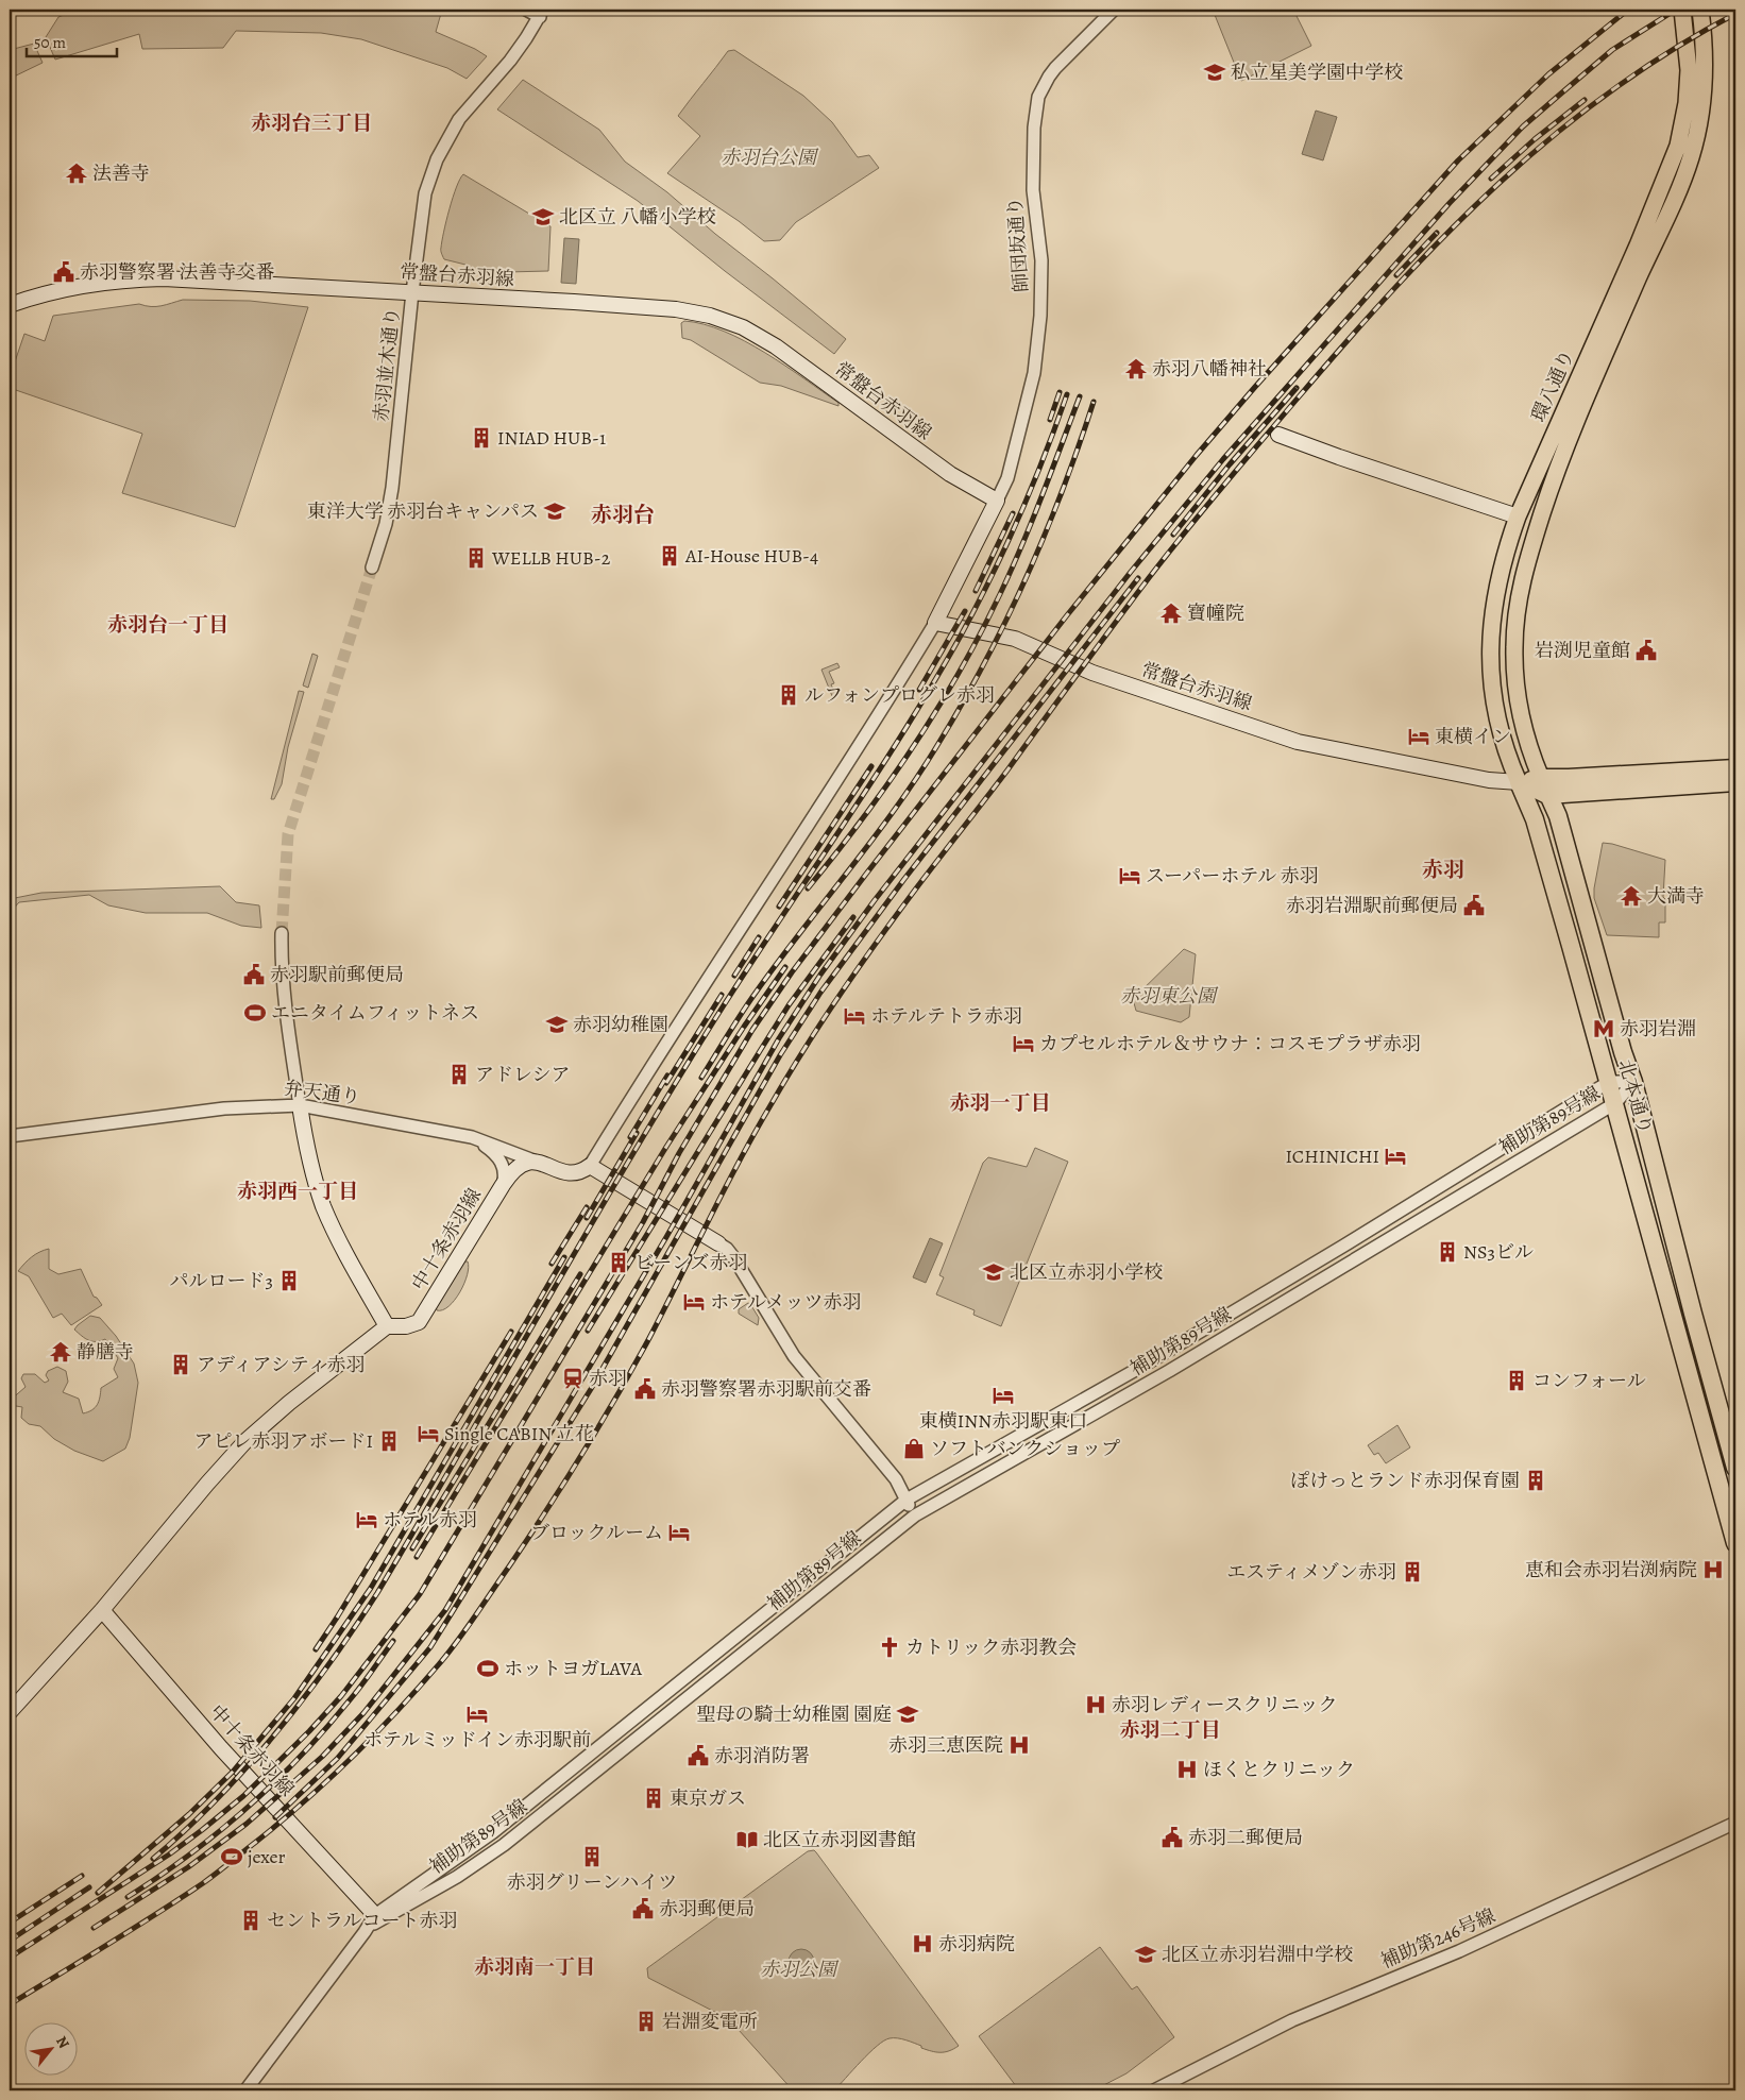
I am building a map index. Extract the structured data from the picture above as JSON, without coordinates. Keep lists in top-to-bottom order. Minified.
{"streets":{"highway":["北本通り"],"main road":["常盤台赤羽線","環八通り","弁天通り","中十条赤羽線"],"street":["師団坂通り","赤羽並木通り","補助第89号線","補助第246号線"]},"crossings":[["師団坂通り","常盤台赤羽線"],["常盤台赤羽線","赤羽並木通り"],["常盤台赤羽線","環八通り"],["常盤台赤羽線","北本通り"],["環八通り","北本通り"],["弁天通り","中十条赤羽線"],["北本通り","補助第89号線"],["補助第89号線","中十条赤羽線"]],"districts":["赤羽台三丁目","赤羽台","赤羽台一丁目","赤羽","赤羽一丁目","赤羽西一丁目","赤羽二丁目","赤羽南一丁目"],"parks":["赤羽台公園","赤羽東公園","赤羽公園"],"places":{"school or university":["私立星美学園中学校","北区立 八幡小学校","東洋大学 赤羽台キャンパス","赤羽幼稚園","北区立赤羽小学校","聖母の騎士幼稚園 園庭","北区立赤羽岩淵中学校"],"temple":["法善寺","赤羽八幡神社","寶幢院","大満寺","静膳寺"],"public building":["赤羽警察署 法善寺交番","岩渕児童館","赤羽岩淵駅前郵便局","赤羽駅前郵便局","赤羽警察署赤羽駅前交番","赤羽消防署","赤羽二郵便局","赤羽郵便局"],"building":["INIAD HUB-1","AI-House HUB-4","WELLB HUB-2","ルフォンプログレ赤羽","アドレシア","NS3ビル","ビーンズ赤羽","パルロード3","アディアシティ赤羽","コンフォール","アピレ赤羽アボードI","ぽけっとランド赤羽保育園","エスティメゾン赤羽","東京ガス","赤羽グリーンハイツ","セントラルコート赤羽","岩淵変電所"],"hotel":["東横イン","スーパーホテル 赤羽","ホテルテトラ赤羽","カプセルホテル＆サウナ：コスモプラザ赤羽","ICHINICHI","ホテルメッツ赤羽","東横INN赤羽駅東口","Single CABIN 立花","ホテル赤羽","ブロックルーム","ホテルミッドイン赤羽駅前"],"sports":["エニタイムフィットネス","ホットヨガLAVA","jexer"],"metro station":["赤羽岩淵"],"station":["赤羽"],"shop":["ソフトバンクショップ"],"hospital":["恵和会赤羽岩渕病院","赤羽レディースクリニック","赤羽三恵医院","ほくとクリニック","赤羽病院"],"church":["カトリック赤羽教会"],"library":["北区立赤羽図書館"]},"scale_bar":"50 m","north":"top right"}
